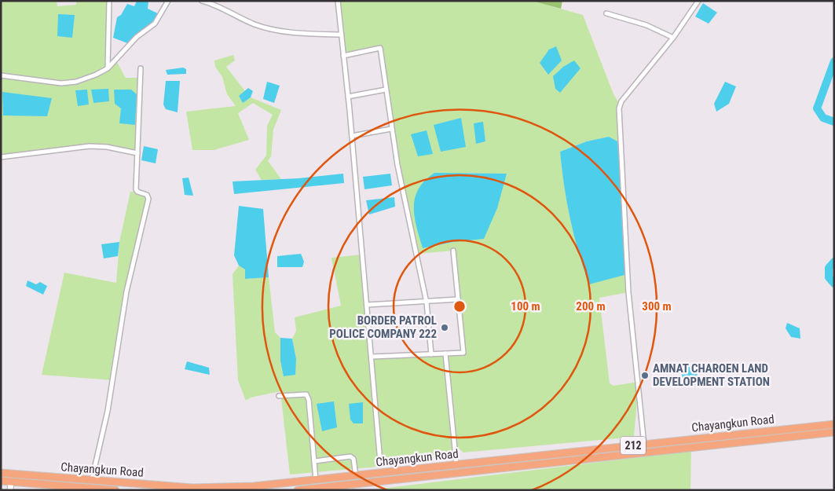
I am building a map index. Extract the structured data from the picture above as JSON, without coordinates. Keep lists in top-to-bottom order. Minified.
{"streets":{"highway":["Chayangkun Road","212"]},"places":["BORDER PATROL POLICE COMPANY 222","AMNAT CHAROEN LAND DEVELOPMENT STATION"],"rings":["100 m","200 m","300 m"]}
